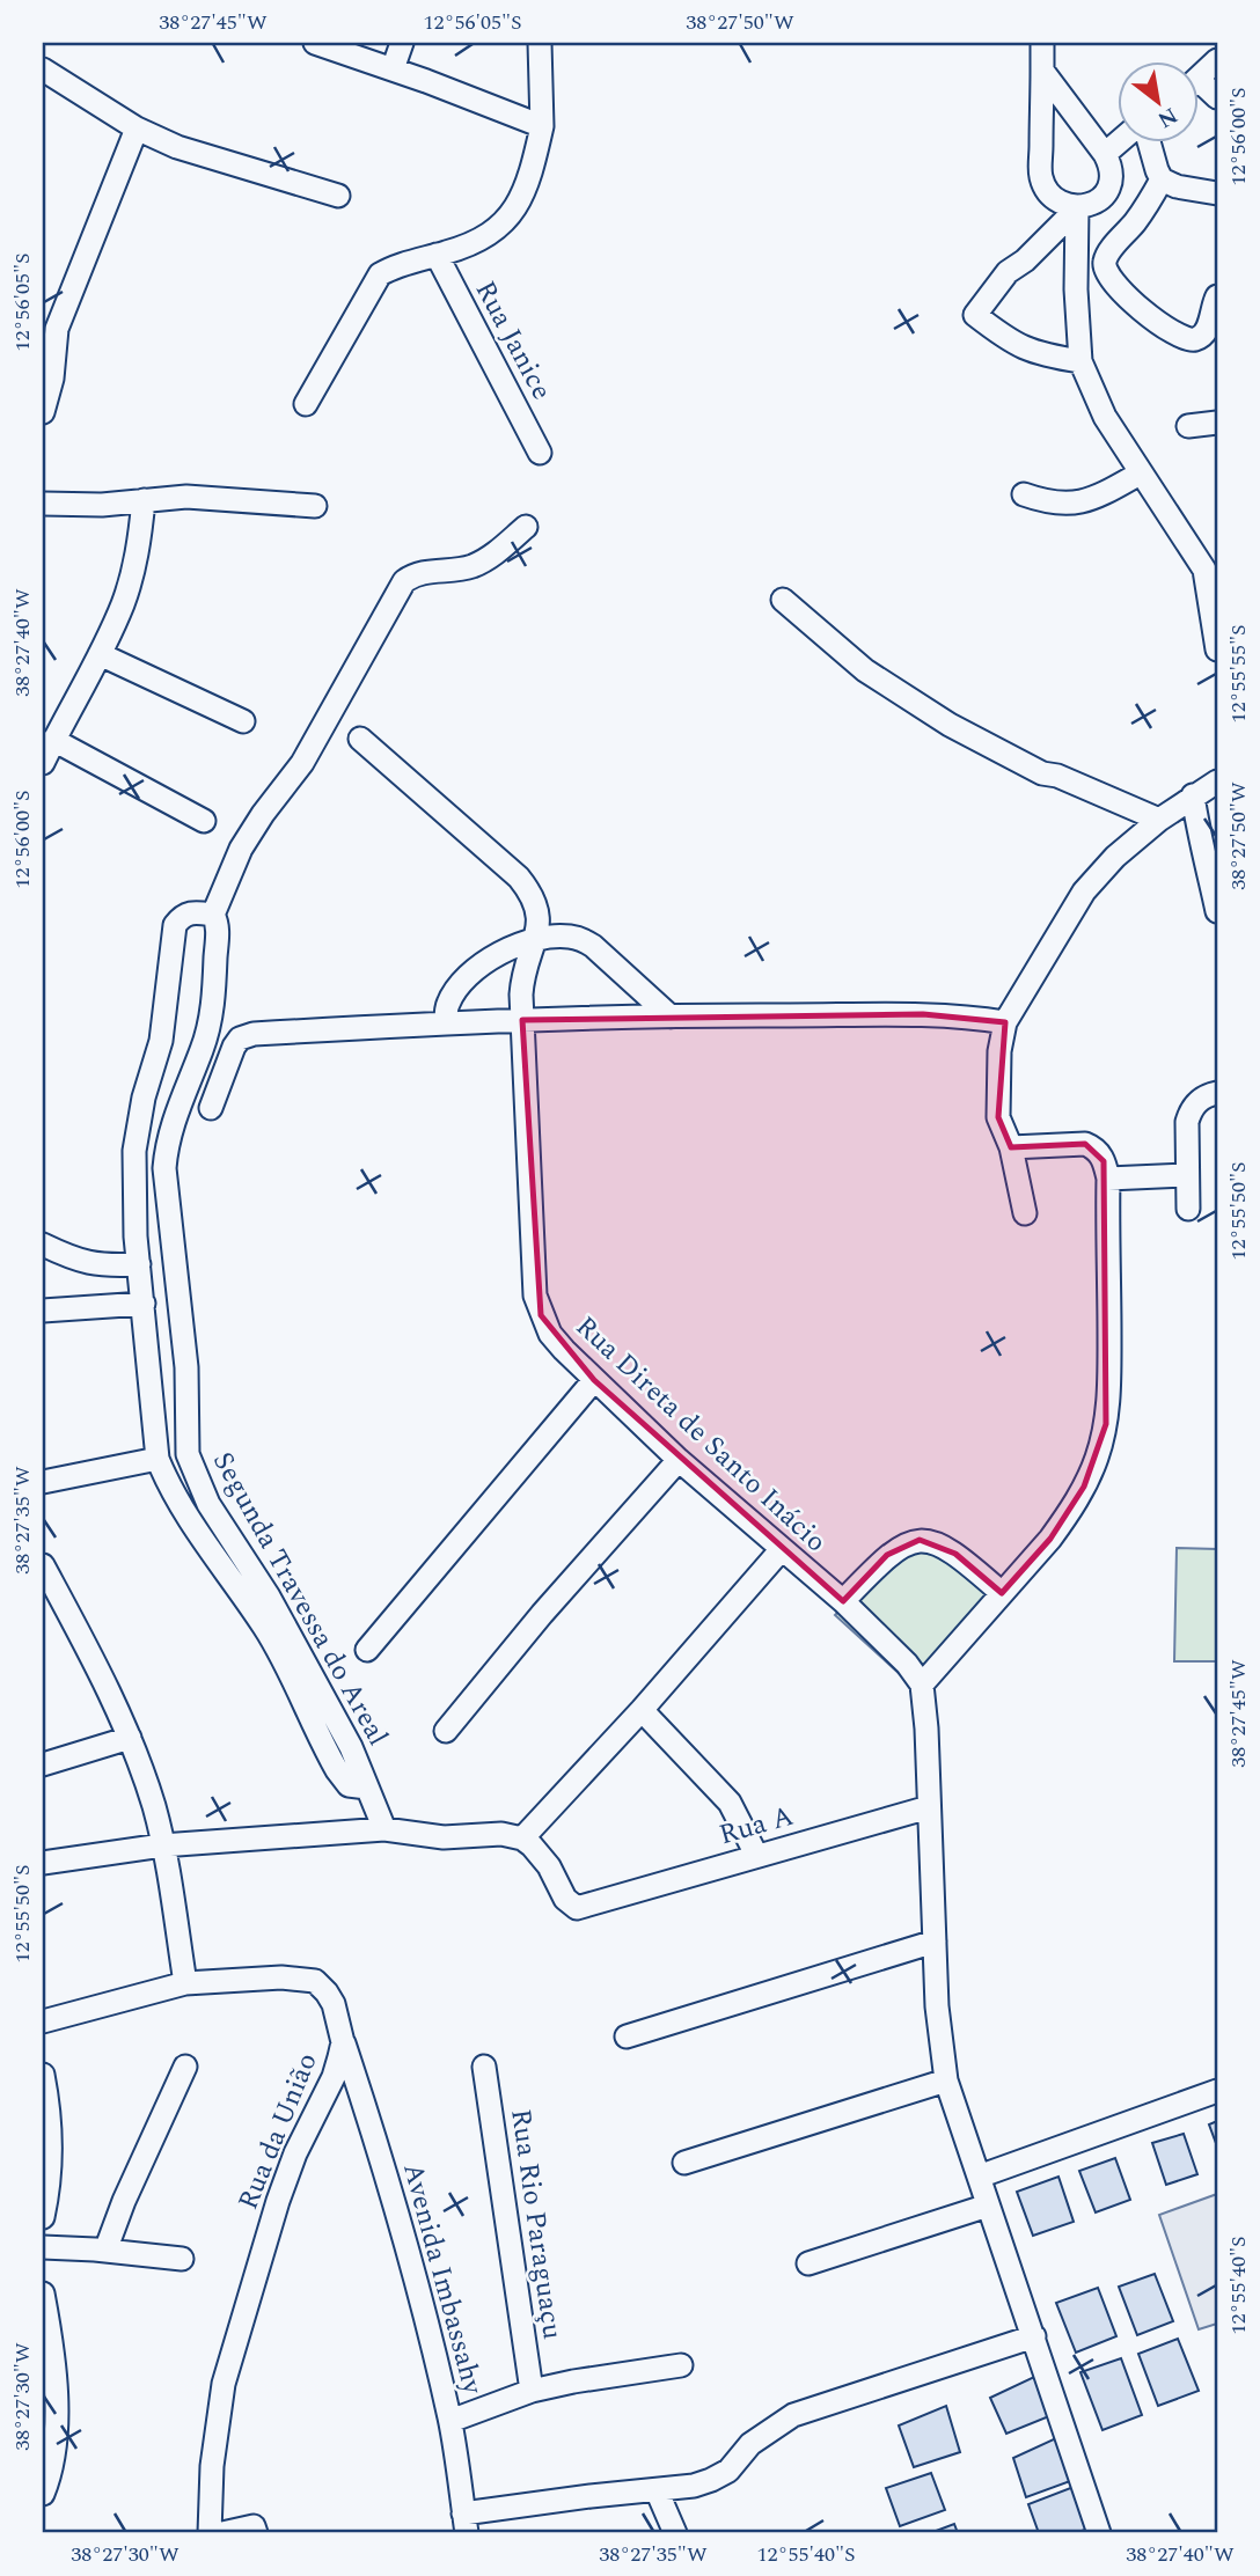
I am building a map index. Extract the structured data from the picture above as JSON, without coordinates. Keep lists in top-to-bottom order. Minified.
{"streets":{"street":["Rua Janice","Rua Direta de Santo Inácio","Segunda Travessa do Areal","Rua A","Rua da União","Rua Rio Paraguaçu","Avenida Imbassahy"]},"crossings":[["Rua da União","Avenida Imbassahy"]],"north":"bottom right","coordinates":["38°27'45\"W","12°56'05\"S","38°27'50\"W","12°56'00\"S","38°27'40\"W","12°55'55\"S","12°55'50\"S","38°27'35\"W","12°55'40\"S","38°27'30\"W"]}
